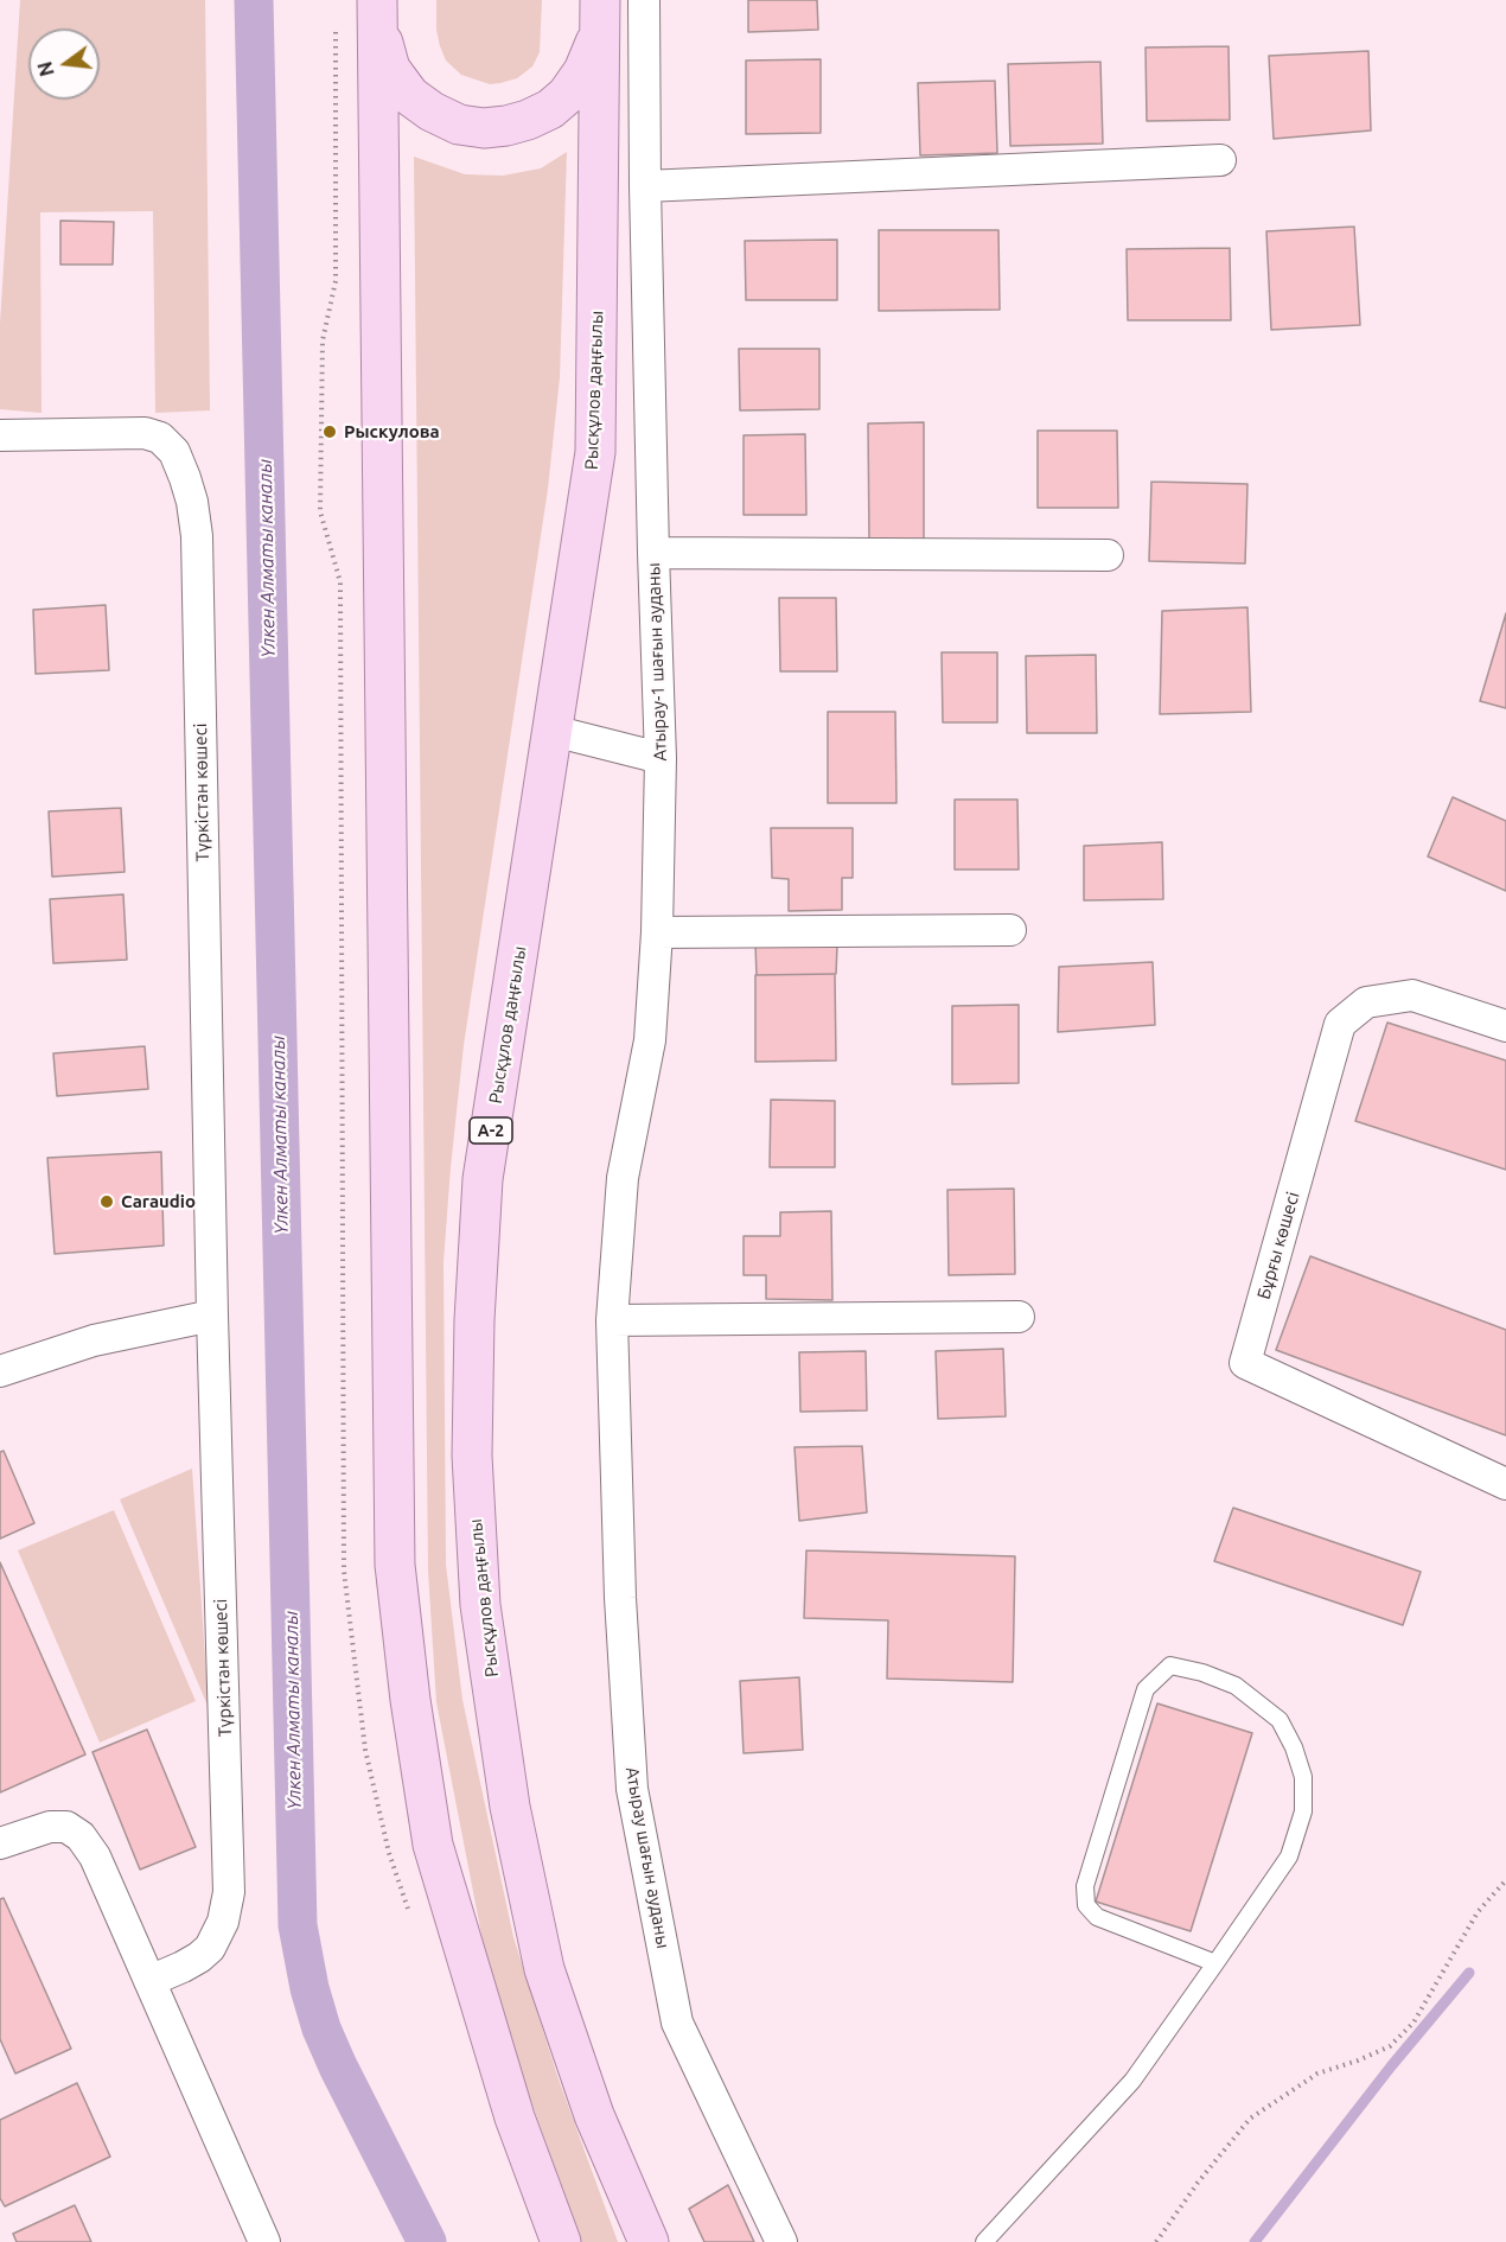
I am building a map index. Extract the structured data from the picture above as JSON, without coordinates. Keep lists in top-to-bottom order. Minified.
{"streets":{"main road":["Рысқұлов даңғылы","A-2"],"street":["Атырау-1 шағын ауданы","Түркістан көшесі","Бұрғы көшесі","Атырау шағын ауданы"]},"crossings":[["Атырау-1 шағын ауданы","Атырау шағын ауданы"]],"water":["Үлкен Алматы каналы"],"places":["Рыскулова","Caraudio"],"north":"left"}
